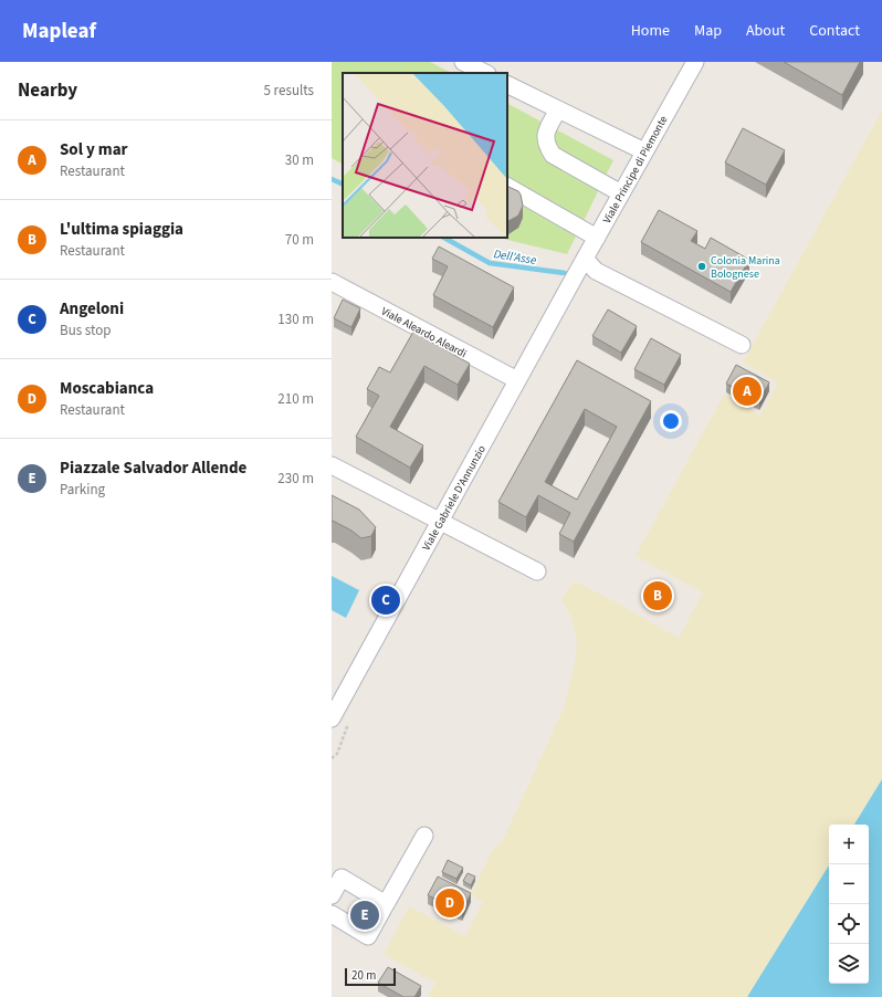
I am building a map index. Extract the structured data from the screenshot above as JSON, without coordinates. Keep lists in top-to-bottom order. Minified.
{"streets":{"street":["Viale Principe di Piemonte","Viale Aleardo Aleardi","Viale Gabriele D'Annunzio"]},"crossings":[["Viale Principe di Piemonte","Viale Gabriele D'Annunzio"],["Viale Aleardo Aleardi","Viale Gabriele D'Annunzio"]],"water":["Dell'Asse"],"places":["Colonia Marina Bolognese"],"scale_bar":"20 m","page":{"header":"Mapleaf","nav":["Home","Map","About","Contact"],"heading":["Nearby","5 results"],"list":[{"mark":"A","name":"Sol y mar","note":"Restaurant","value":"30 m"},{"mark":"B","name":"L'ultima spiaggia","note":"Restaurant","value":"70 m"},{"mark":"C","name":"Angeloni","note":"Bus stop","value":"130 m"},{"mark":"D","name":"Moscabianca","note":"Restaurant","value":"210 m"},{"mark":"E","name":"Piazzale Salvador Allende","note":"Parking","value":"230 m"}],"pins":["A","B","C","D","E"],"map_buttons":["+","−"],"scale":"20 m"}}
